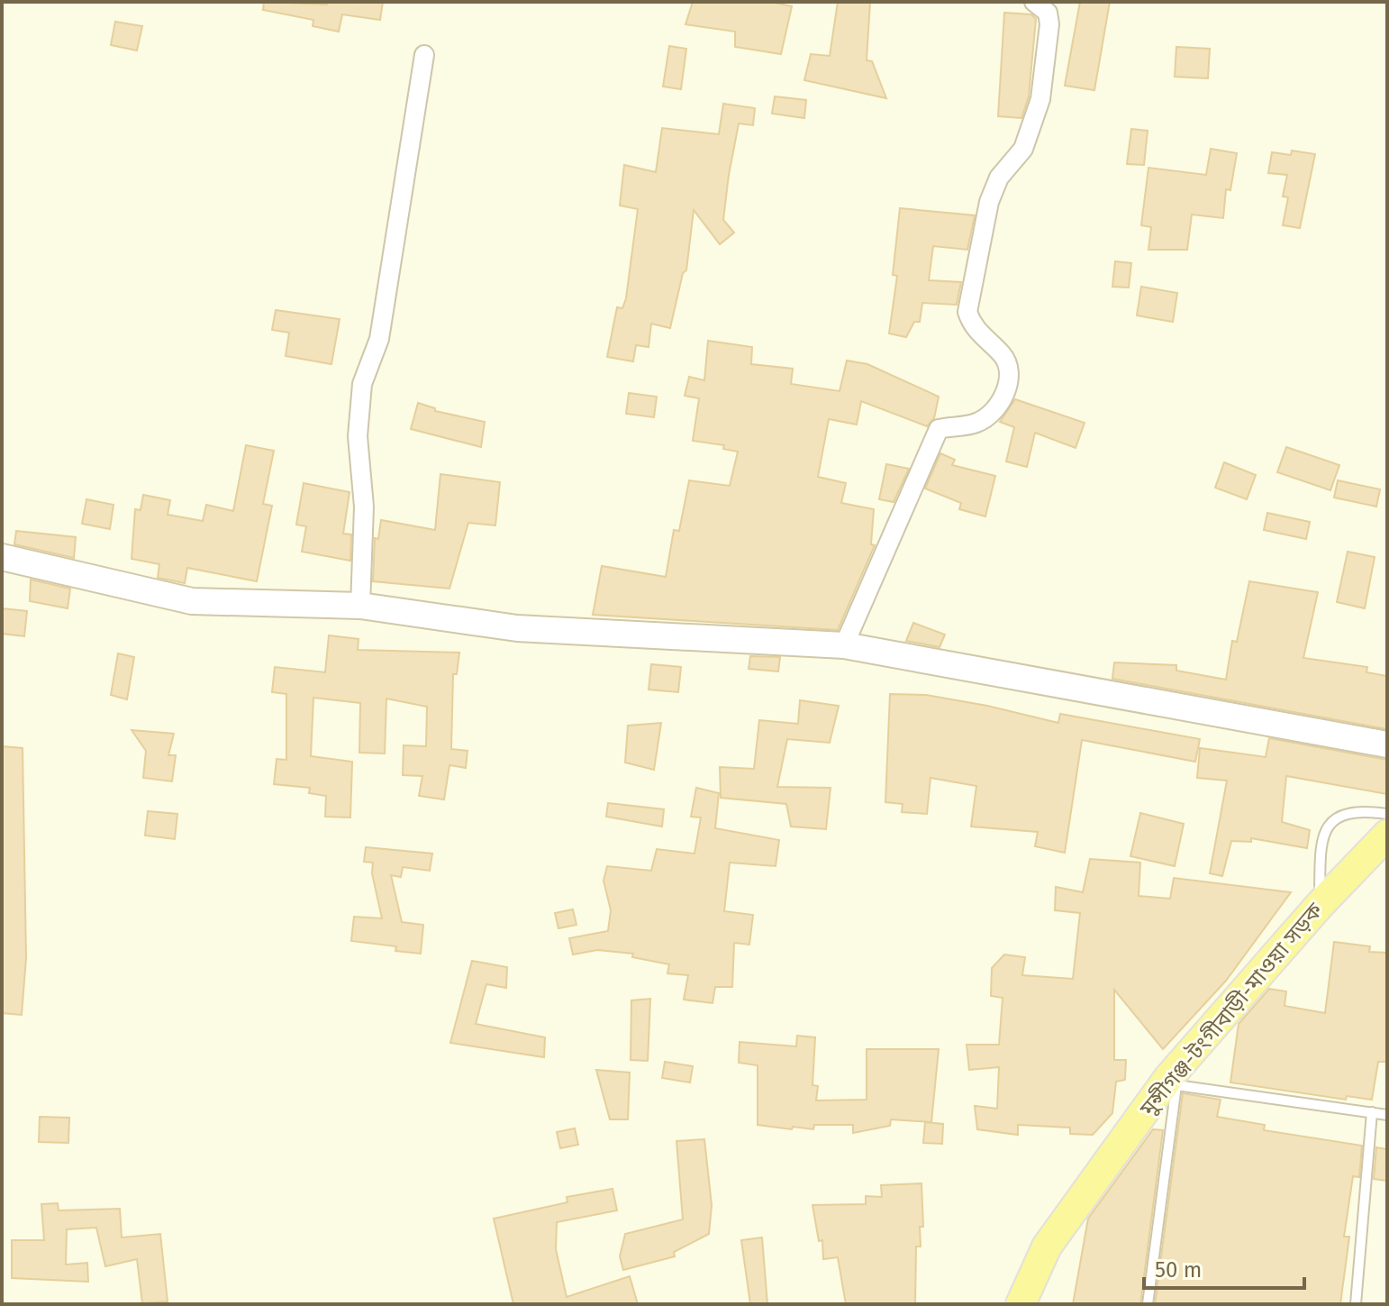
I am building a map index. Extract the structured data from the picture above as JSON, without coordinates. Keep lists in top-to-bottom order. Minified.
{"streets":{"main road":["মুন্সীগঞ্জ-টংগীবাড়ী-মাওয়া সড়ক"]},"scale_bar":"50 m"}
